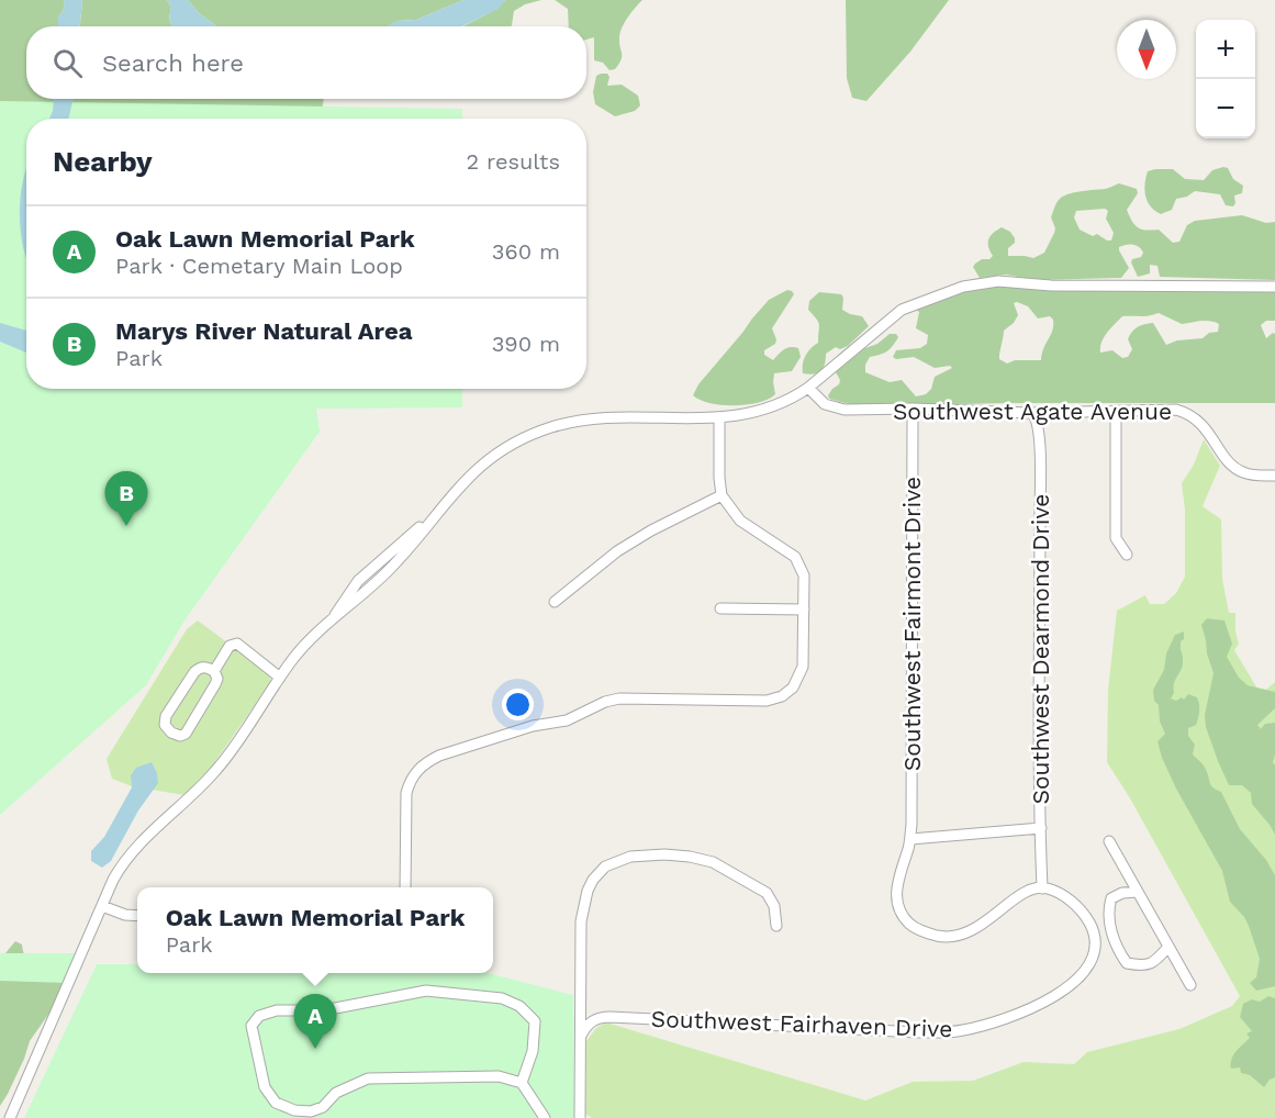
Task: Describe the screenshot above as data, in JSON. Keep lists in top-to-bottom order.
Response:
{
  "streets": {
    "street": [
      "Southwest Agate Avenue",
      "Southwest Fairmont Drive",
      "Southwest Dearmond Drive",
      "Southwest Fairhaven Drive"
    ]
  },
  "crossings": [
    ["Southwest Agate Avenue", "Southwest Fairmont Drive"],
    ["Southwest Agate Avenue", "Southwest Dearmond Drive"]
  ],
  "north": "bottom",
  "page": {
    "map_buttons": ["+", "−"],
    "search": "Search here",
    "heading": ["Nearby", "2 results"],
    "list": [
      {
        "mark": "A",
        "name": "Oak Lawn Memorial Park",
        "note": "Park · Cemetary Main Loop",
        "value": "360 m"
      },
      {
        "mark": "B",
        "name": "Marys River Natural Area",
        "note": "Park",
        "value": "390 m"
      }
    ],
    "pins": ["B", "A"],
    "popup": ["Oak Lawn Memorial Park", "Park"]
  }
}
